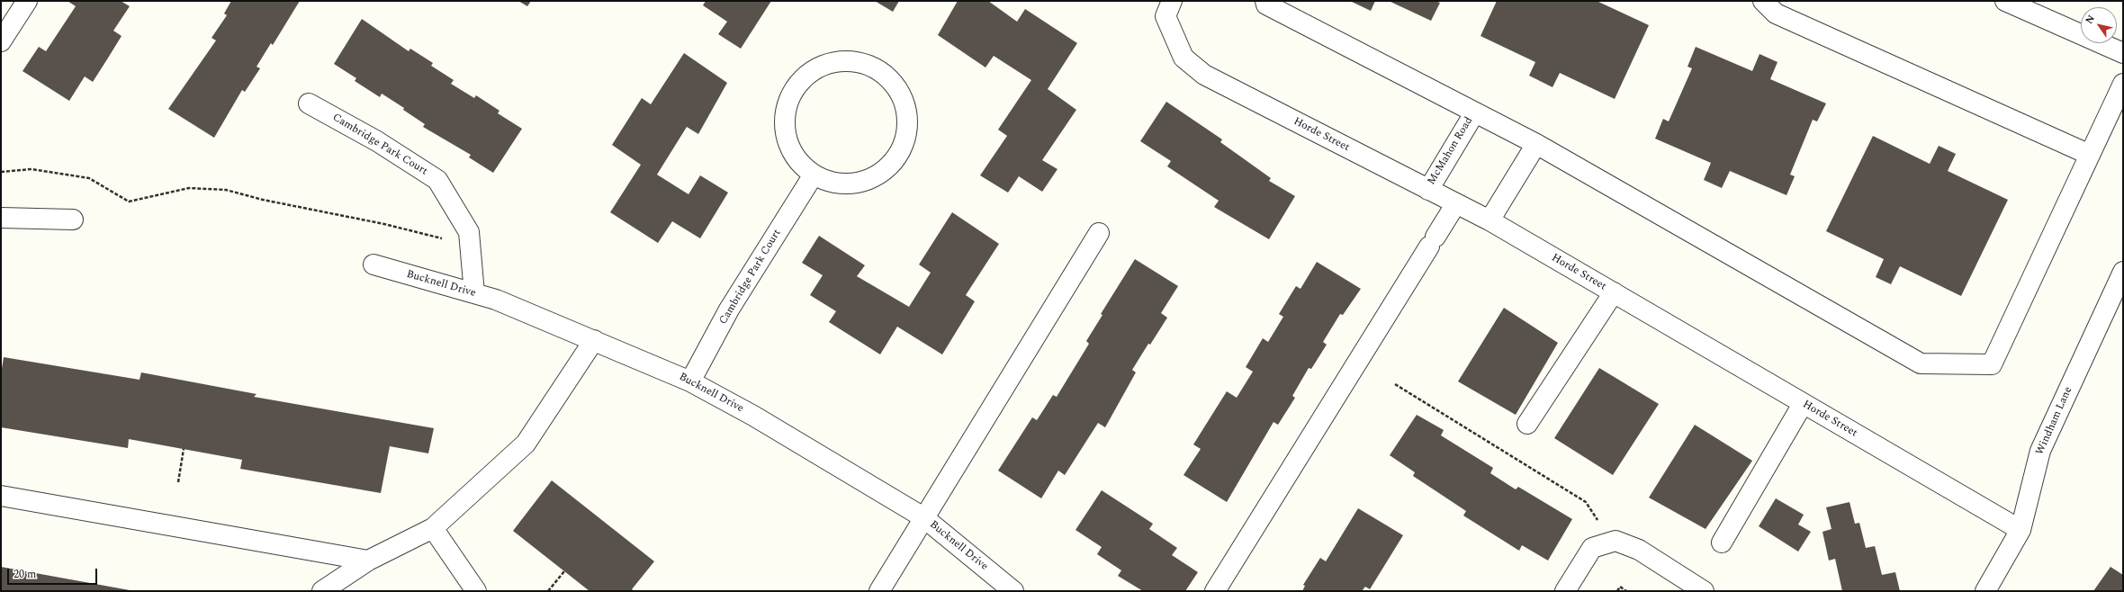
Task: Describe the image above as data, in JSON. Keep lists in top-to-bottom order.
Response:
{
  "streets": {
    "street": [
      "Horde Street",
      "Cambridge Park Court",
      "McMahon Road",
      "Bucknell Drive",
      "Windham Lane"
    ]
  },
  "crossings": [
    ["Horde Street", "McMahon Road"],
    ["Horde Street", "Windham Lane"],
    ["Cambridge Park Court", "Bucknell Drive"]
  ],
  "scale_bar": "20 m",
  "north": "top left"
}
